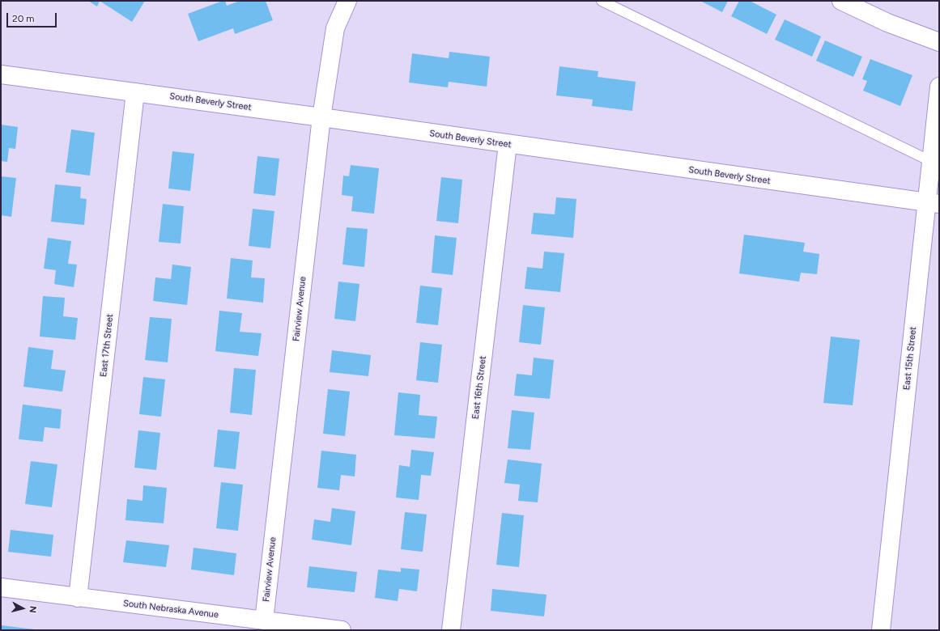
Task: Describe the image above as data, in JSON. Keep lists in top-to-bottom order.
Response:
{
  "streets": {
    "street": [
      "South Beverly Street",
      "Fairview Avenue",
      "East 17th Street",
      "East 15th Street",
      "East 16th Street",
      "South Nebraska Avenue"
    ]
  },
  "crossings": [
    ["South Beverly Street", "Fairview Avenue"],
    ["South Beverly Street", "East 17th Street"],
    ["South Beverly Street", "East 15th Street"],
    ["South Beverly Street", "East 16th Street"],
    ["Fairview Avenue", "South Nebraska Avenue"],
    ["East 17th Street", "South Nebraska Avenue"]
  ],
  "scale_bar": "20 m",
  "north": "right"
}
